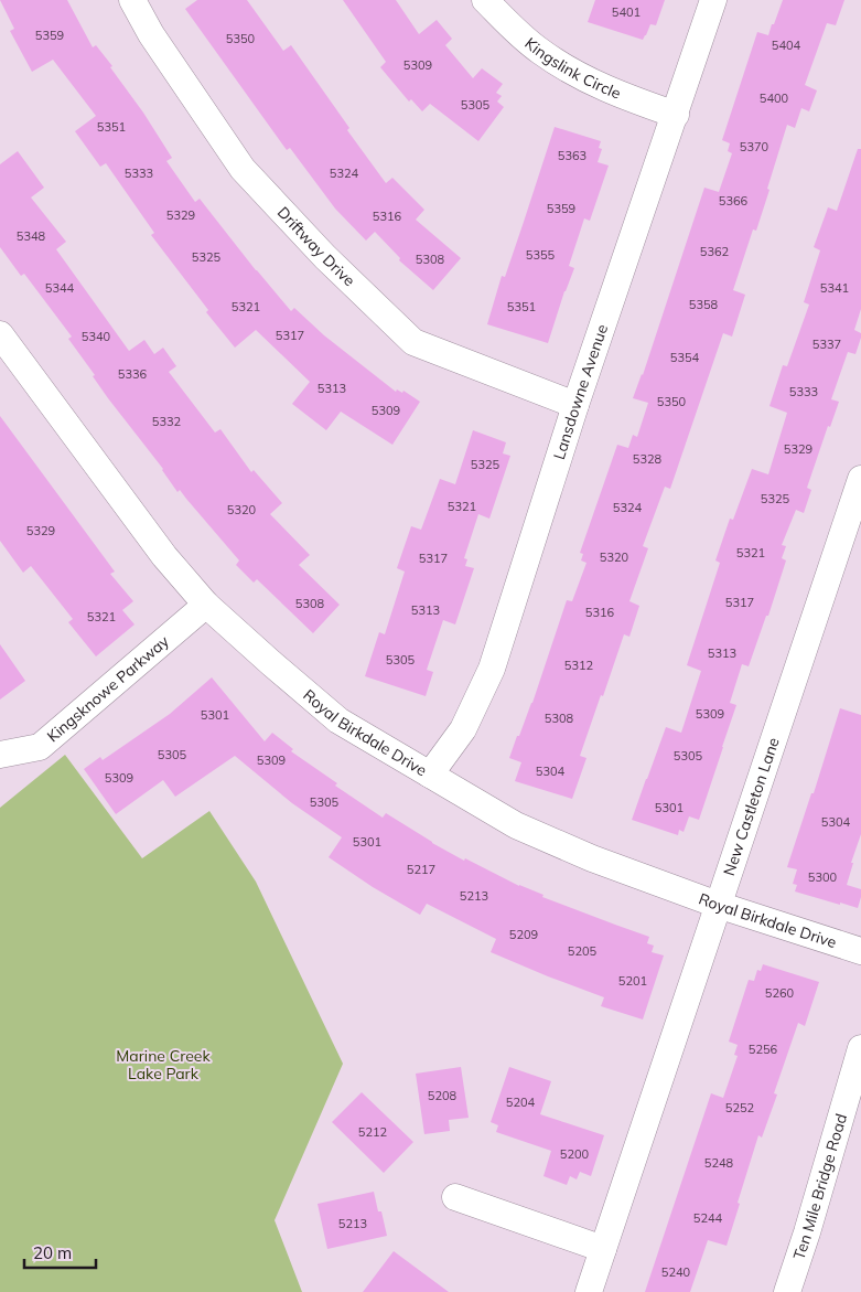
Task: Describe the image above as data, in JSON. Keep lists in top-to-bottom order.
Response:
{
  "streets": {
    "street": [
      "Kingslink Circle",
      "Driftway Drive",
      "Lansdowne Avenue",
      "Kingsknowe Parkway",
      "Royal Birkdale Drive",
      "New Castleton Lane",
      "Ten Mile Bridge Road"
    ]
  },
  "crossings": [
    ["Kingslink Circle", "Lansdowne Avenue"],
    ["Driftway Drive", "Lansdowne Avenue"],
    ["Lansdowne Avenue", "Royal Birkdale Drive"],
    ["Kingsknowe Parkway", "Royal Birkdale Drive"],
    ["Royal Birkdale Drive", "New Castleton Lane"]
  ],
  "parks": ["Marine Creek Lake Park"],
  "house_numbers": [
    "5401",
    "5359",
    "5350",
    "5404",
    "5309",
    "5400",
    "5305",
    "5351",
    "5370",
    "5363",
    "5333",
    "5324",
    "5366",
    "5359",
    "5329",
    "5316",
    "5348",
    "5362",
    "5355",
    "5325",
    "5308",
    "5344",
    "5341",
    "5358",
    "5321",
    "5351",
    "5317",
    "5340",
    "5337",
    "5354",
    "5336",
    "5313",
    "5333",
    "5350",
    "5309",
    "5332",
    "5329",
    "5328",
    "5325",
    "5325",
    "5321",
    "5324",
    "5320",
    "5329",
    "5321",
    "5320",
    "5317",
    "5317",
    "5308",
    "5313",
    "5316",
    "5321",
    "5313",
    "5305",
    "5312",
    "5309",
    "5301",
    "5308",
    "5305",
    "5305",
    "5309",
    "5304",
    "5309",
    "5305",
    "5301",
    "5304",
    "5301",
    "5217",
    "5300",
    "5213",
    "5209",
    "5205",
    "5201",
    "5260",
    "5256",
    "5208",
    "5204",
    "5252",
    "5212",
    "5200",
    "5248",
    "5244",
    "5213",
    "5240"
  ],
  "scale_bar": "20 m"
}
